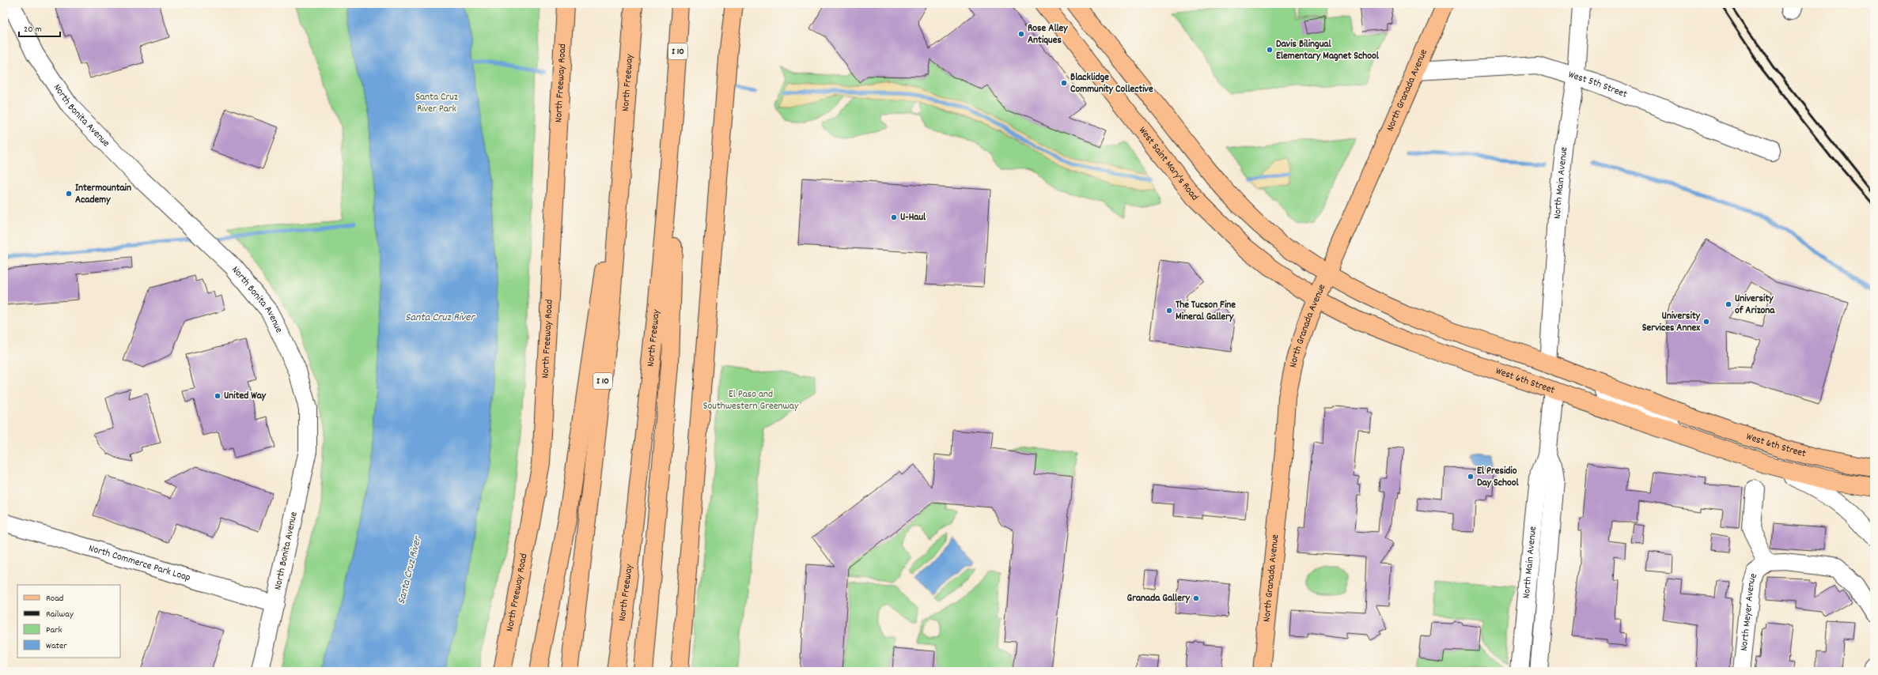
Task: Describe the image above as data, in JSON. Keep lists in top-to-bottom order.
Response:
{
  "streets": {
    "main road": [
      "I 10",
      "North Freeway",
      "North Freeway Road",
      "North Granada Avenue",
      "West Saint Mary's Road",
      "West 6th Street"
    ],
    "street": [
      "West 5th Street",
      "North Bonita Avenue",
      "North Main Avenue",
      "North Commerce Park Loop",
      "North Meyer Avenue"
    ]
  },
  "crossings": [
    ["West 5th Street", "North Granada Avenue"],
    ["West 5th Street", "North Main Avenue"],
    ["North Granada Avenue", "West Saint Mary's Road"],
    ["North Granada Avenue", "West 6th Street"],
    ["North Bonita Avenue", "North Commerce Park Loop"],
    ["West Saint Mary's Road", "West 6th Street"],
    ["North Main Avenue", "West 6th Street"]
  ],
  "water": ["Santa Cruz River"],
  "parks": ["Santa Cruz River Park", "El Paso and Southwestern Greenway"],
  "places": [
    "Rose Alley Antiques",
    "Davis Bilingual Elementary Magnet School",
    "Blacklidge Community Collective",
    "Intermountain Academy",
    "U-Haul",
    "University of Arizona",
    "The Tucson Fine Mineral Gallery",
    "University Services Annex",
    "United Way",
    "El Presidio Day School",
    "Granada Gallery"
  ],
  "legend": [
    "Road",
    "Railway",
    "Park",
    "Water"
  ],
  "scale_bar": "20 m"
}
